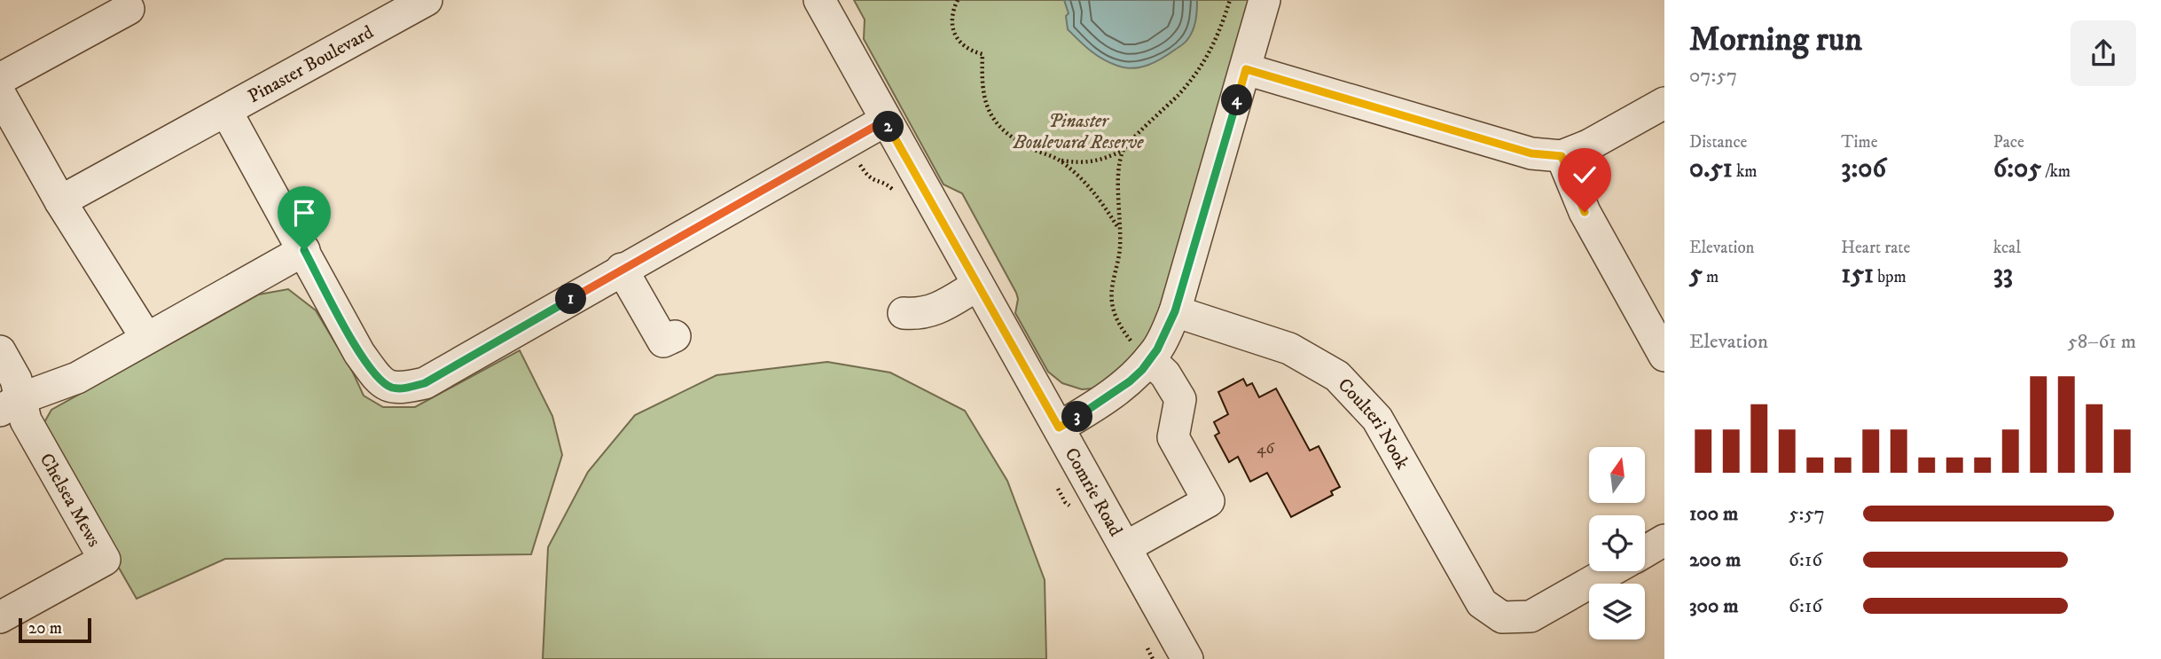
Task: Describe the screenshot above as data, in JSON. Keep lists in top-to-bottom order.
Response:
{
  "streets": {
    "street": [
      "Pinaster Boulevard",
      "Coulteri Nook",
      "Comrie Road",
      "Chelsea Mews"
    ]
  },
  "parks": ["Pinaster Boulevard Reserve"],
  "house_numbers": ["46"],
  "scale_bar": "20 m",
  "north": "top",
  "page": {
    "heading": ["Morning run", "07:57"],
    "pins": [
      "4",
      "2",
      "1",
      "3"
    ],
    "stats": [
      ["Distance", "0.51 km"],
      ["Time", "3:06"],
      ["Pace", "6:05 /km"],
      ["Elevation", "5 m"],
      ["Heart rate", "151 bpm"],
      ["kcal", "33"]
    ],
    "chart": ["Elevation", "58–61 m"],
    "list": [
      {
        "name": "100 m",
        "note": "5:57"
      },
      {
        "name": "200 m",
        "note": "6:16"
      },
      {
        "name": "300 m",
        "note": "6:16"
      }
    ],
    "scale": "20 m"
  }
}
